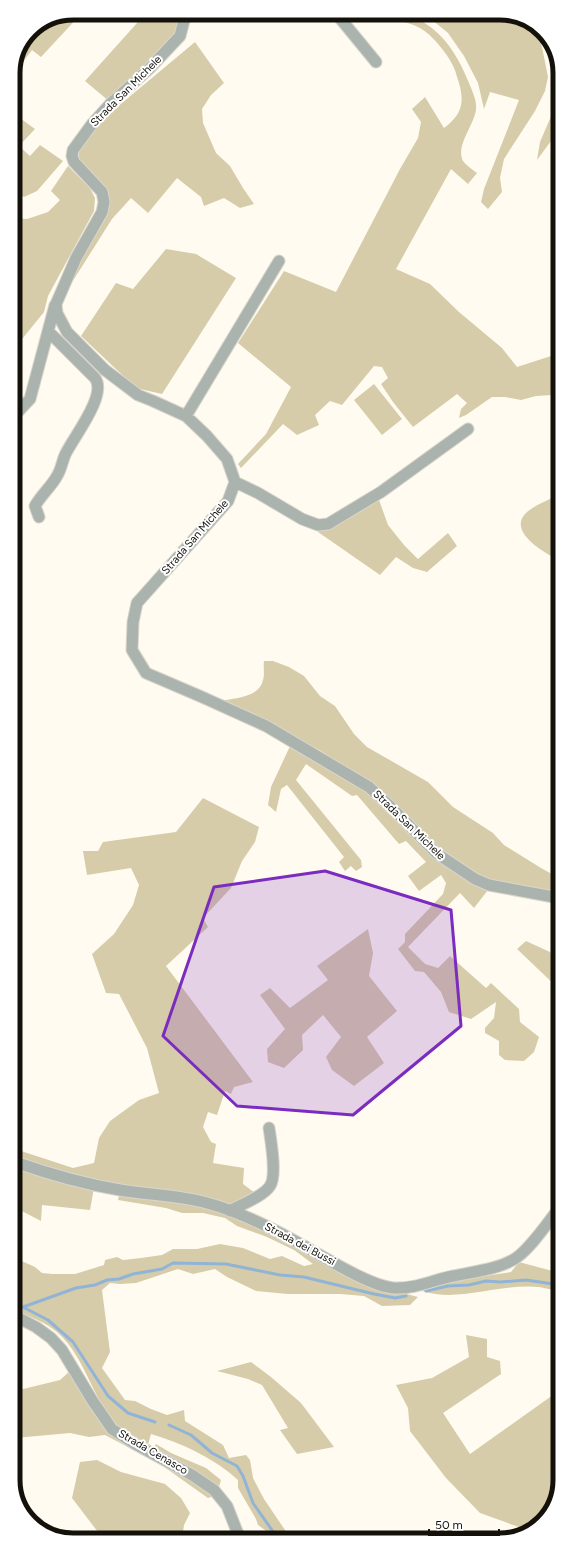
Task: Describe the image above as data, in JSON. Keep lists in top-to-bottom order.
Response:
{
  "streets": {
    "street": ["Strada San Michele", "Strada dei Bussi", "Strada Cenasco"]
  },
  "scale_bar": "50 m"
}
